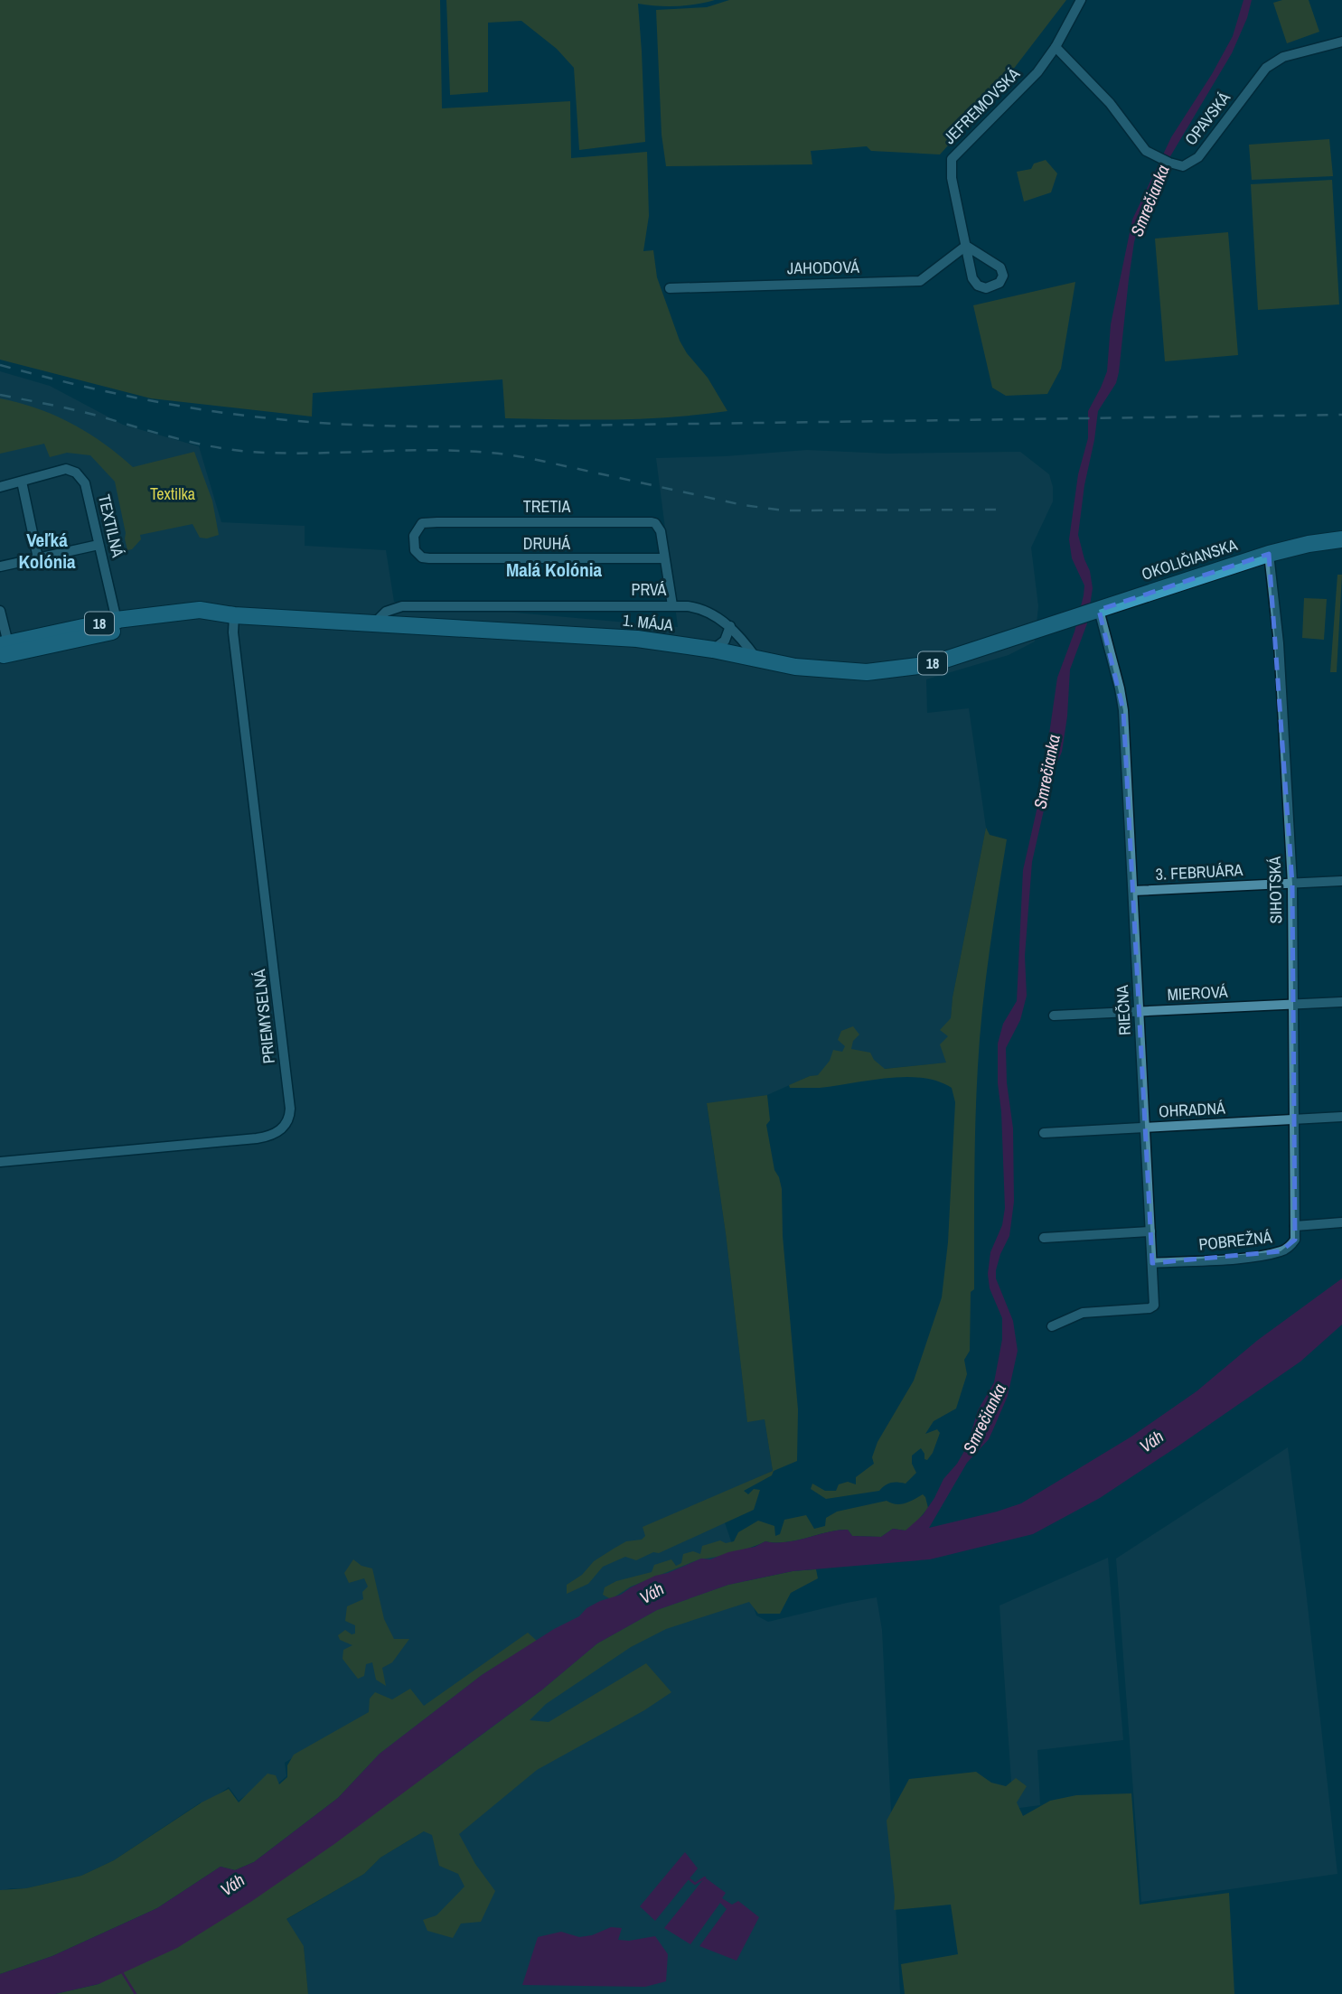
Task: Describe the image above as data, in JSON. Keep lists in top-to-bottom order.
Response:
{
  "streets": {
    "main road": ["OKOLIČIANSKA", "1. MÁJA", "18"],
    "street": [
      "JEFREMOVSKÁ",
      "OPAVSKÁ",
      "JAHODOVÁ",
      "TRETIA",
      "TEXTILNÁ",
      "DRUHÁ",
      "PRVÁ",
      "3. FEBRUÁRA",
      "SIHOTSKÁ",
      "MIEROVÁ",
      "RIEČNA",
      "PRIEMYSELNÁ",
      "OHRADNÁ",
      "POBREŽNÁ"
    ]
  },
  "crossings": [
    ["JEFREMOVSKÁ", "OPAVSKÁ"],
    ["JEFREMOVSKÁ", "JAHODOVÁ"],
    ["TRETIA", "DRUHÁ"],
    ["TEXTILNÁ", "1. MÁJA"],
    ["OKOLIČIANSKA", "1. MÁJA"],
    ["OKOLIČIANSKA", "SIHOTSKÁ"],
    ["OKOLIČIANSKA", "RIEČNA"],
    ["PRVÁ", "1. MÁJA"],
    ["1. MÁJA", "PRIEMYSELNÁ"],
    ["3. FEBRUÁRA", "SIHOTSKÁ"],
    ["3. FEBRUÁRA", "RIEČNA"],
    ["SIHOTSKÁ", "MIEROVÁ"],
    ["SIHOTSKÁ", "OHRADNÁ"],
    ["SIHOTSKÁ", "POBREŽNÁ"],
    ["MIEROVÁ", "RIEČNA"],
    ["RIEČNA", "OHRADNÁ"],
    ["RIEČNA", "POBREŽNÁ"]
  ],
  "districts": ["Veľká Kolónia", "Malá Kolónia"],
  "water": ["Smrečianka", "Váh"],
  "parks": ["Textilka"]
}
